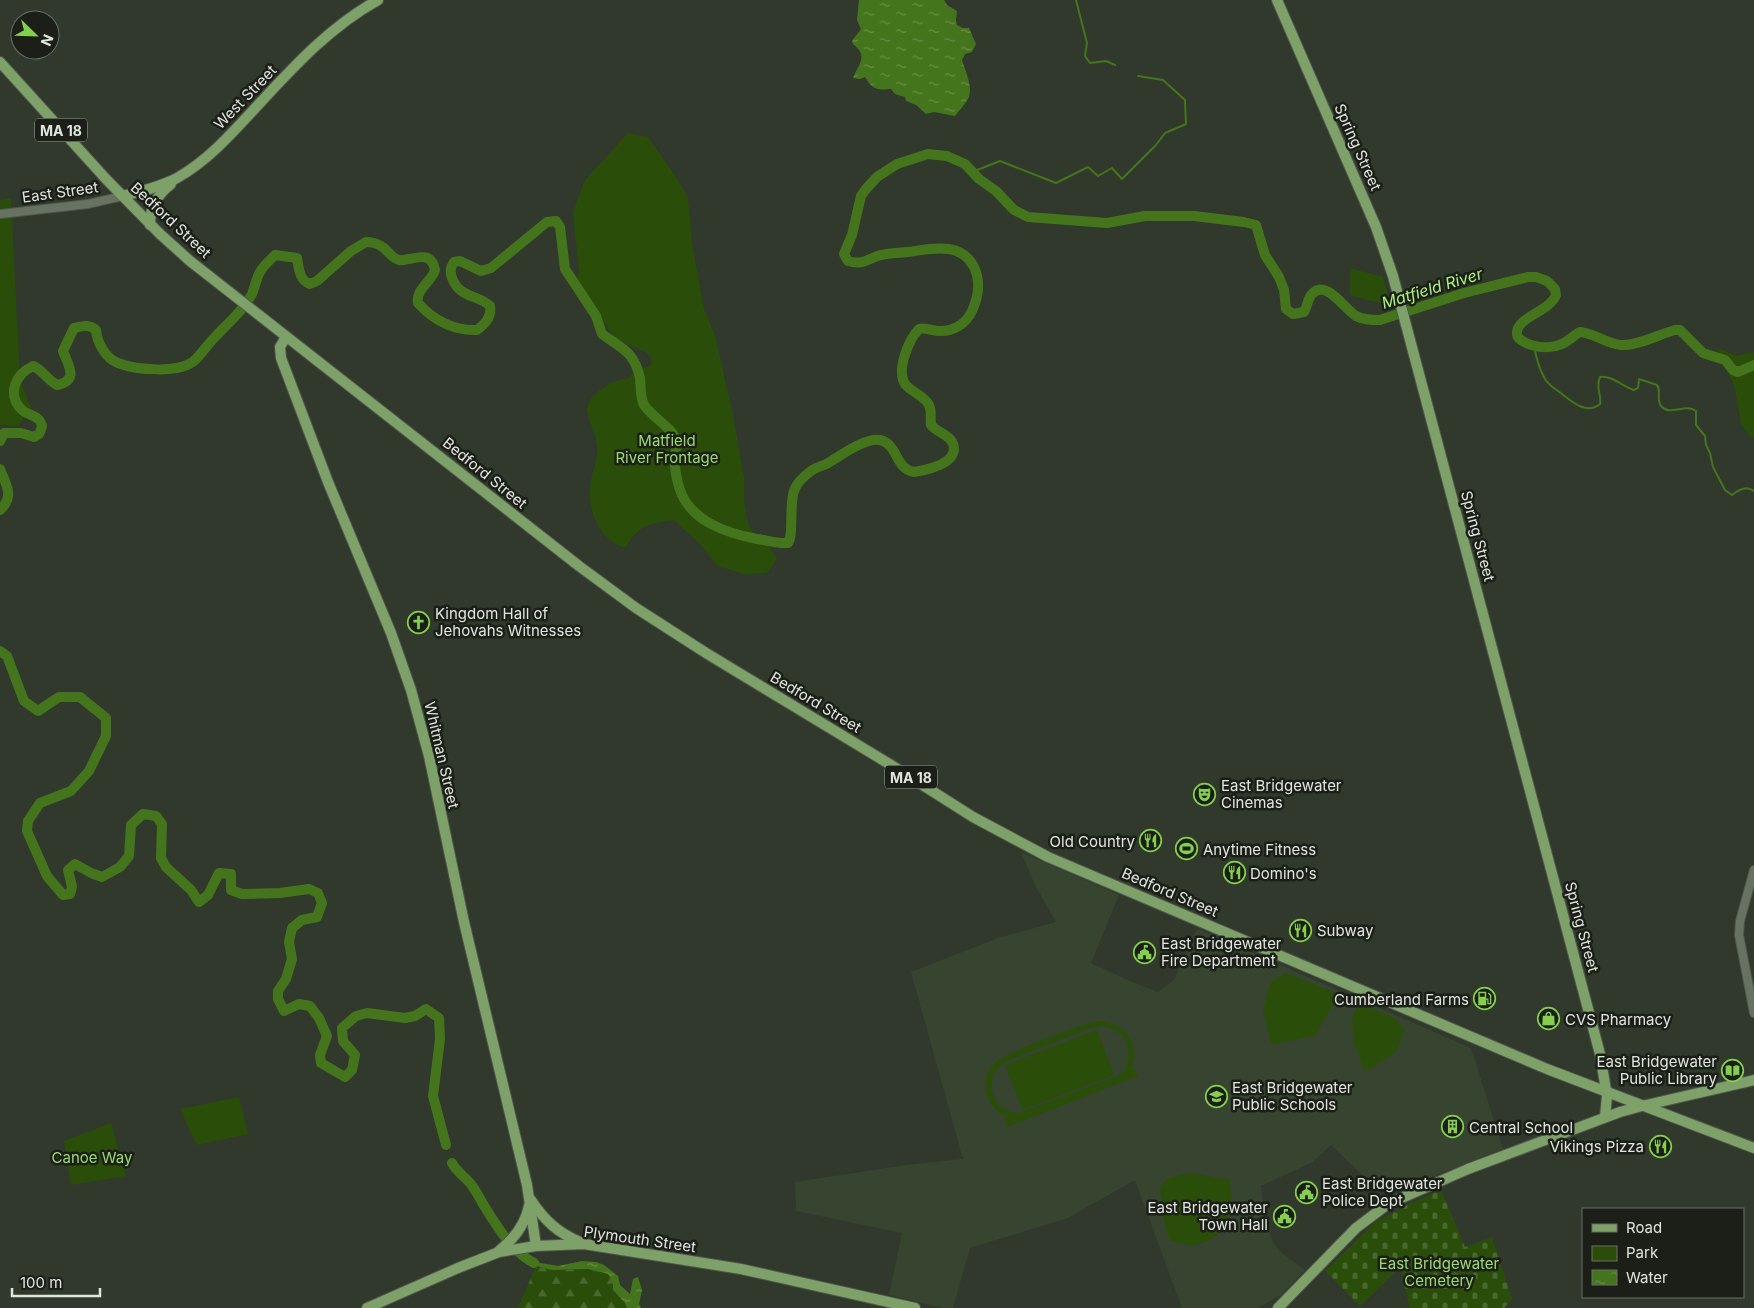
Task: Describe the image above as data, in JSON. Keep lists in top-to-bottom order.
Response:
{
  "streets": {
    "main road": [
      "West Street",
      "MA 18",
      "Spring Street",
      "Bedford Street",
      "Whitman Street",
      "Plymouth Street"
    ],
    "street": ["East Street"]
  },
  "crossings": [
    ["West Street", "East Street"],
    ["West Street", "Bedford Street"],
    ["Spring Street", "Bedford Street"],
    ["East Street", "Bedford Street"],
    ["Bedford Street", "Whitman Street"],
    ["Whitman Street", "Plymouth Street"]
  ],
  "water": ["Matfield River"],
  "parks": ["Matfield River Frontage", "Canoe Way", "East Bridgewater Cemetery"],
  "places": {
    "church": ["Kingdom Hall of Jehovahs Witnesses"],
    "theatre": ["East Bridgewater Cinemas"],
    "restaurant": [
      "Old Country",
      "Domino's",
      "Subway",
      "Vikings Pizza"
    ],
    "sports": ["Anytime Fitness"],
    "public building": ["East Bridgewater Fire Department", "East Bridgewater Police Dept", "East Bridgewater Town Hall"],
    "fuel station": ["Cumberland Farms"],
    "shop": ["CVS Pharmacy"],
    "library": ["East Bridgewater Public Library"],
    "school or university": ["East Bridgewater Public Schools"],
    "building": ["Central School"]
  },
  "legend": ["Road", "Park", "Water"],
  "scale_bar": "100 m",
  "north": "bottom right"
}
